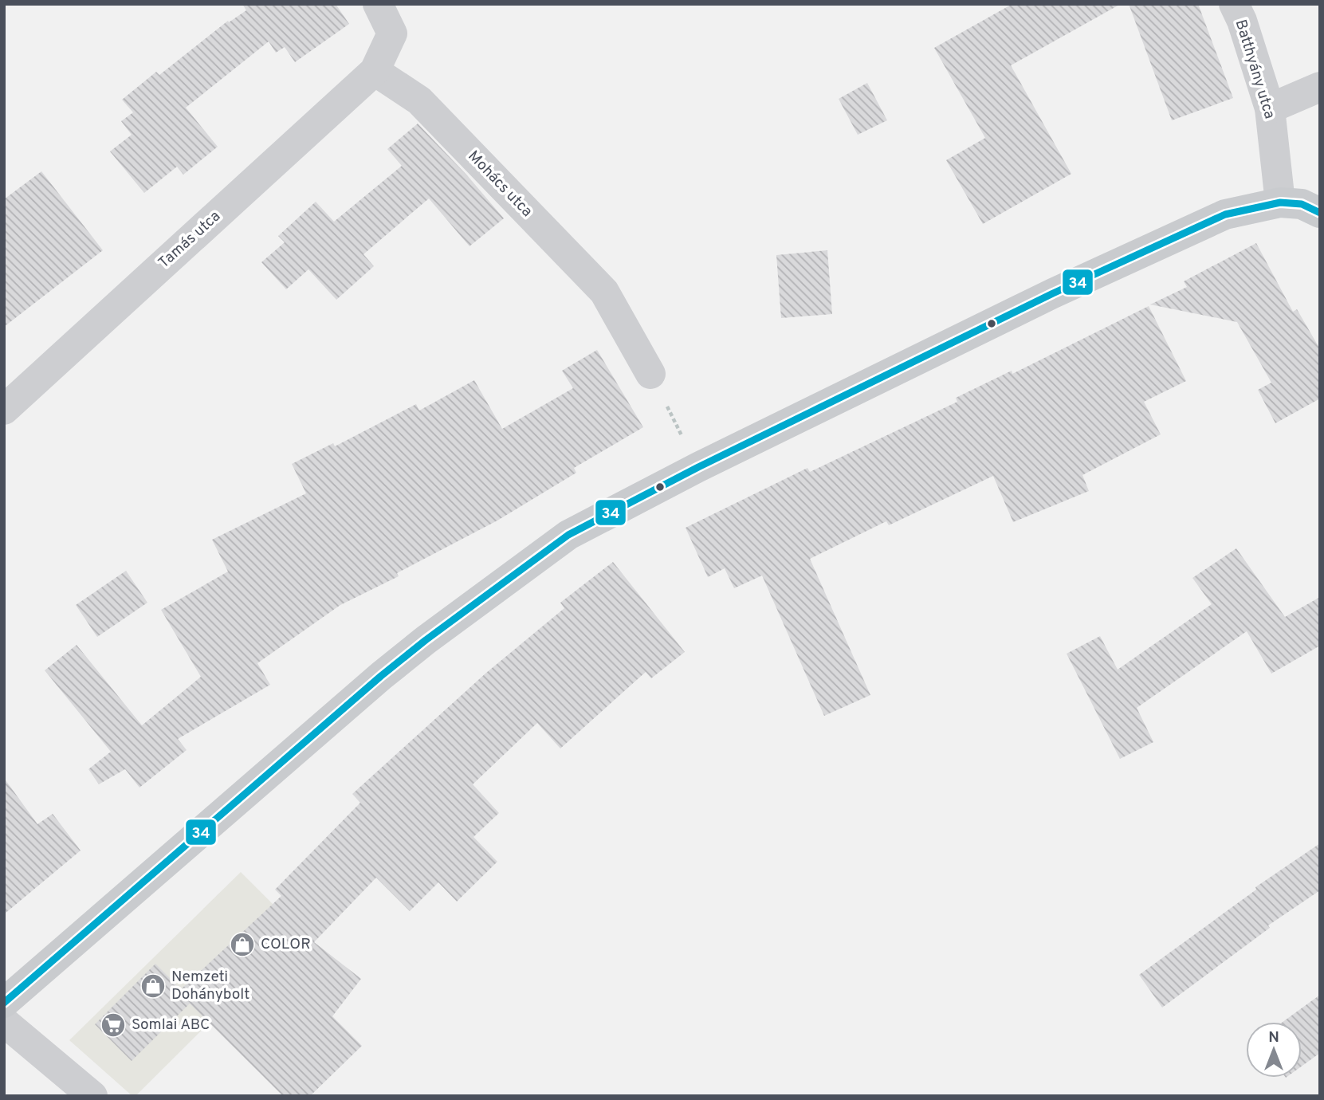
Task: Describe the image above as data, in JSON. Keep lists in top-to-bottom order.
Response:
{
  "streets": {
    "street": ["Batthyány utca", "Mohács utca", "Tamás utca"]
  },
  "crossings": [
    ["Mohács utca", "Tamás utca"]
  ],
  "places": {
    "shop": ["COLOR", "Nemzeti Dohánybolt"],
    "supermarket": ["Somlai ABC"]
  },
  "lines": ["transit line 34"],
  "north": "top"
}
